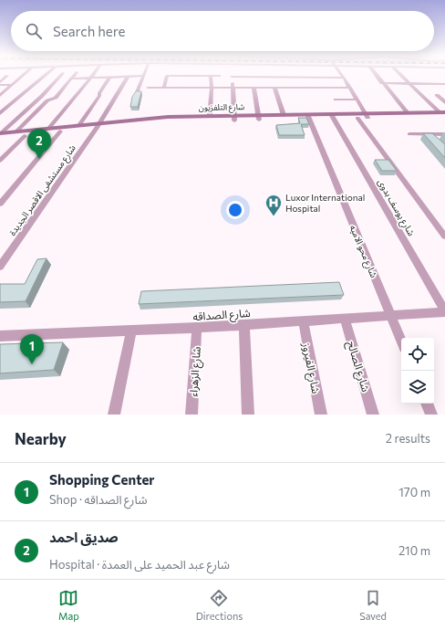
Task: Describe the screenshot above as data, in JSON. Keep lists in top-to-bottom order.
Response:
{
  "streets": {
    "main road": ["شارع التلفزيون"],
    "street": [
      "شارع مستشفى الاقصر الجديدة",
      "شارع يوسف بدوى",
      "شارع محو الاميه",
      "شارع الصداقه",
      "شارع الصالح",
      "شارع الفيروز",
      "شارع الزهراء"
    ]
  },
  "crossings": [
    ["شارع التلفزيون", "شارع مستشفى الاقصر الجديدة"],
    ["شارع التلفزيون", "شارع يوسف بدوى"],
    ["شارع التلفزيون", "شارع محو الاميه"],
    ["شارع يوسف بدوى", "شارع الصداقه"],
    ["شارع محو الاميه", "شارع الصداقه"],
    ["شارع الصداقه", "شارع الصالح"],
    ["شارع الصداقه", "شارع الفيروز"],
    ["شارع الصداقه", "شارع الزهراء"]
  ],
  "places": {
    "hospital": ["Luxor International Hospital"]
  },
  "page": {
    "search": "Search here",
    "pins": ["2", "1"],
    "heading": ["Nearby", "2 results"],
    "list": [
      {
        "mark": "1",
        "name": "Shopping Center",
        "note": "Shop · شارع الصداقه",
        "value": "170 m"
      },
      {
        "mark": "2",
        "name": "صديق احمد",
        "note": "Hospital · شارع عبد الحميد على العمدة",
        "value": "210 m"
      }
    ],
    "nav": ["Map", "Directions", "Saved"]
  }
}
